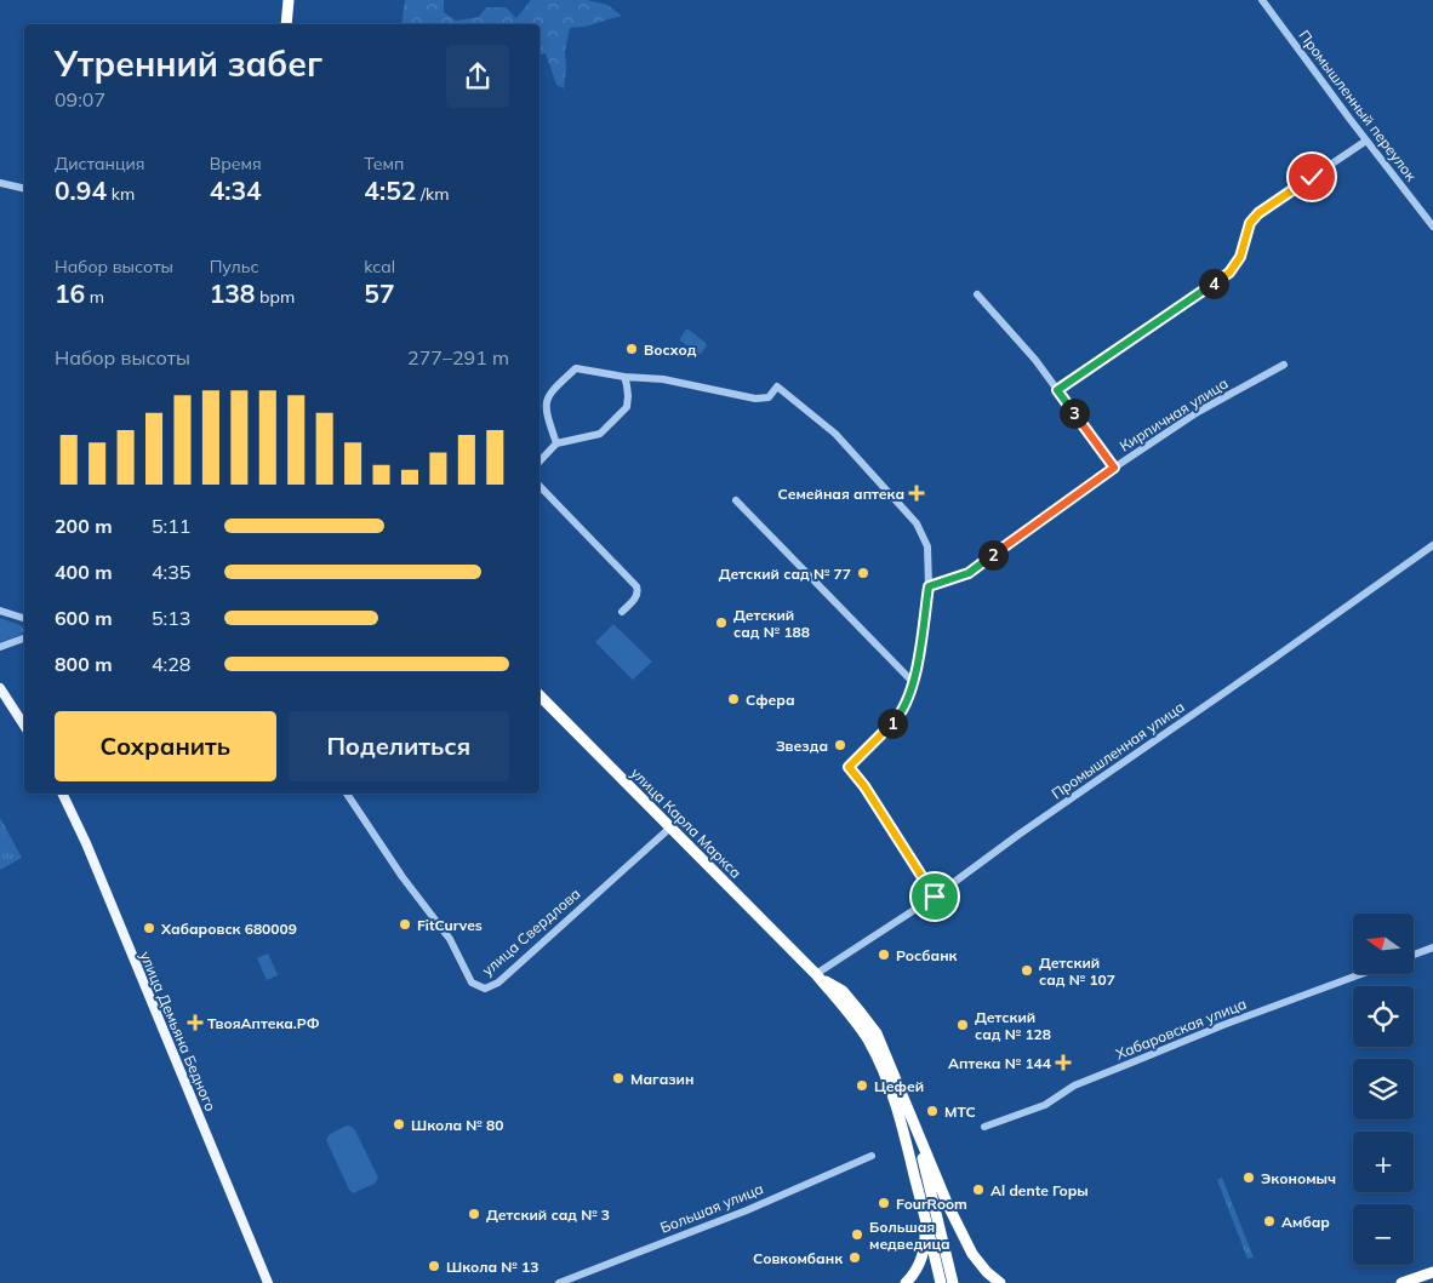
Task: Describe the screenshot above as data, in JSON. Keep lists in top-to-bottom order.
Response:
{
  "streets": {
    "highway": ["улица Карла Маркса"],
    "main road": ["улица Демьяна Бедного"],
    "street": [
      "Промышленный переулок",
      "Кирпичная улица",
      "Промышленная улица",
      "улица Свердлова",
      "Хабаровская улица",
      "Большая улица"
    ]
  },
  "crossings": [
    ["Промышленная улица", "улица Карла Маркса"],
    ["улица Карла Маркса", "улица Свердлова"]
  ],
  "places": {
    "other": [
      "Восход",
      "Детский сад № 77",
      "Детский сад № 188",
      "Сфера",
      "Звезда",
      "FitCurves",
      "Хабаровск 680009",
      "Росбанк",
      "Детский сад № 107",
      "Детский сад № 128",
      "Магазин",
      "Цефей",
      "МТС",
      "Школа № 80",
      "Экономыч",
      "Al dente Горы",
      "FourRoom",
      "Детский сад № 3",
      "Амбар",
      "Большая медведица",
      "Совкомбанк",
      "Школа № 13"
    ],
    "health": ["Семейная аптека", "ТвояАптека.РФ", "Аптека № 144"]
  },
  "north": "left",
  "page": {
    "heading": ["Утренний забег", "09:07"],
    "stats": [
      ["Дистанция", "0.94 km"],
      ["Время", "4:34"],
      ["Темп", "4:52 /km"],
      ["Набор высоты", "16 m"],
      ["Пульс", "138 bpm"],
      ["kcal", "57"]
    ],
    "pins": [
      "4",
      "3",
      "2",
      "1"
    ],
    "chart": ["Набор высоты", "277–291 m"],
    "list": [
      {
        "name": "200 m",
        "note": "5:11"
      },
      {
        "name": "400 m",
        "note": "4:35"
      },
      {
        "name": "600 m",
        "note": "5:13"
      },
      {
        "name": "800 m",
        "note": "4:28"
      }
    ],
    "buttons": ["Сохранить", "Поделиться"],
    "map_buttons": ["+", "−"]
  }
}
